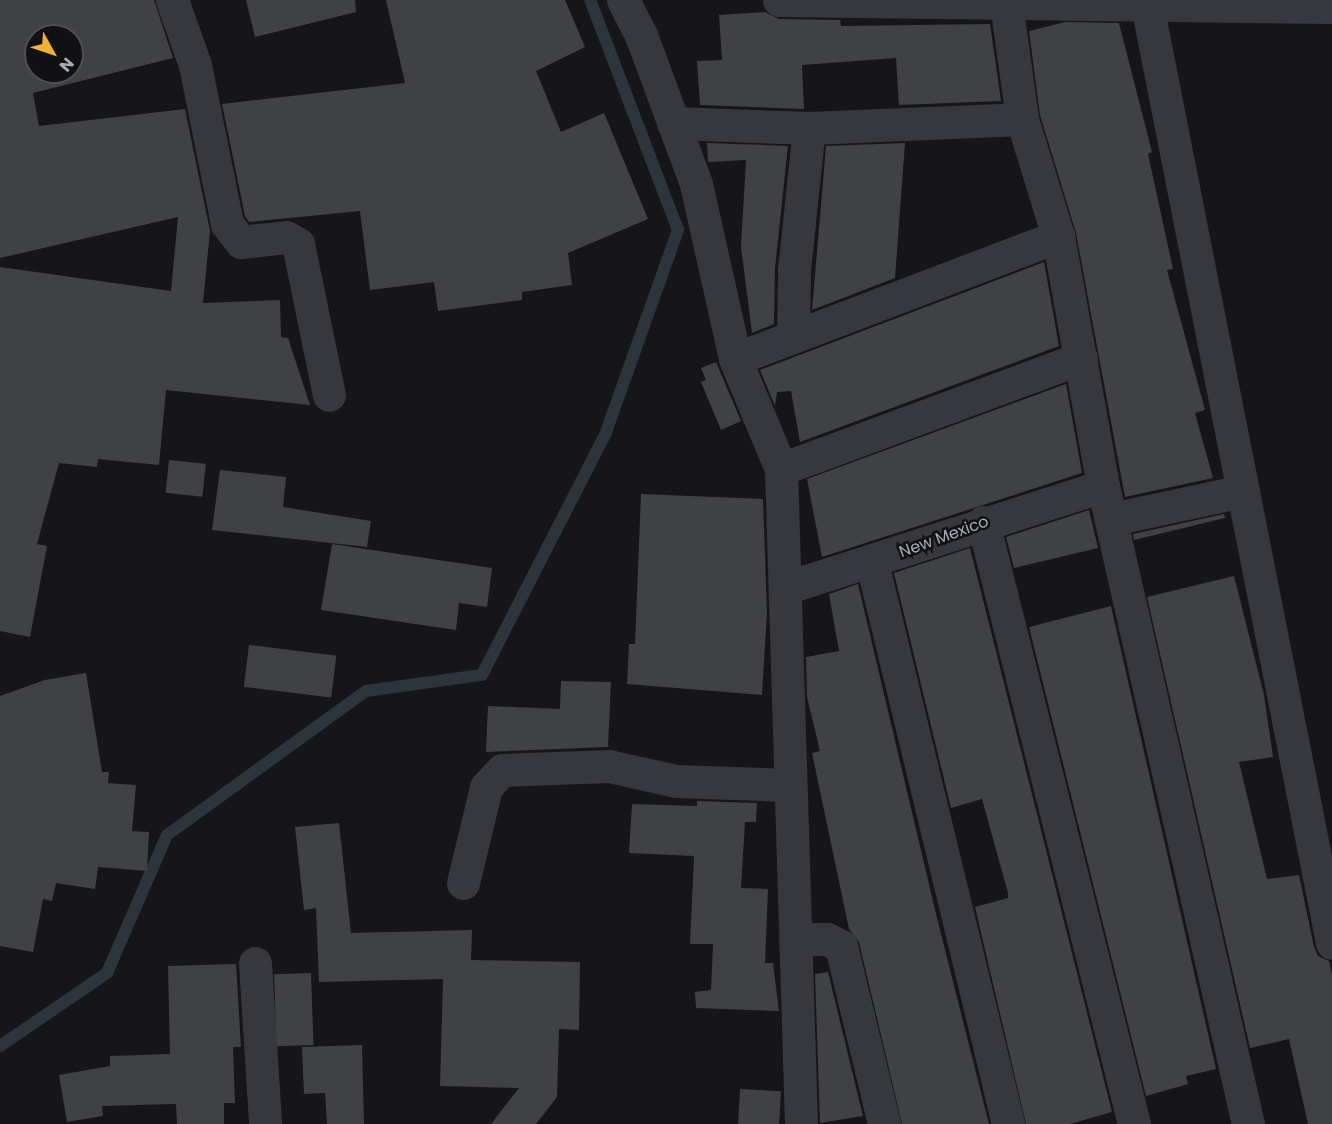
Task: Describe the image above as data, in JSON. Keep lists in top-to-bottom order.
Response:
{
  "streets": {
    "street": ["New Mexico"]
  },
  "north": "bottom right"
}
